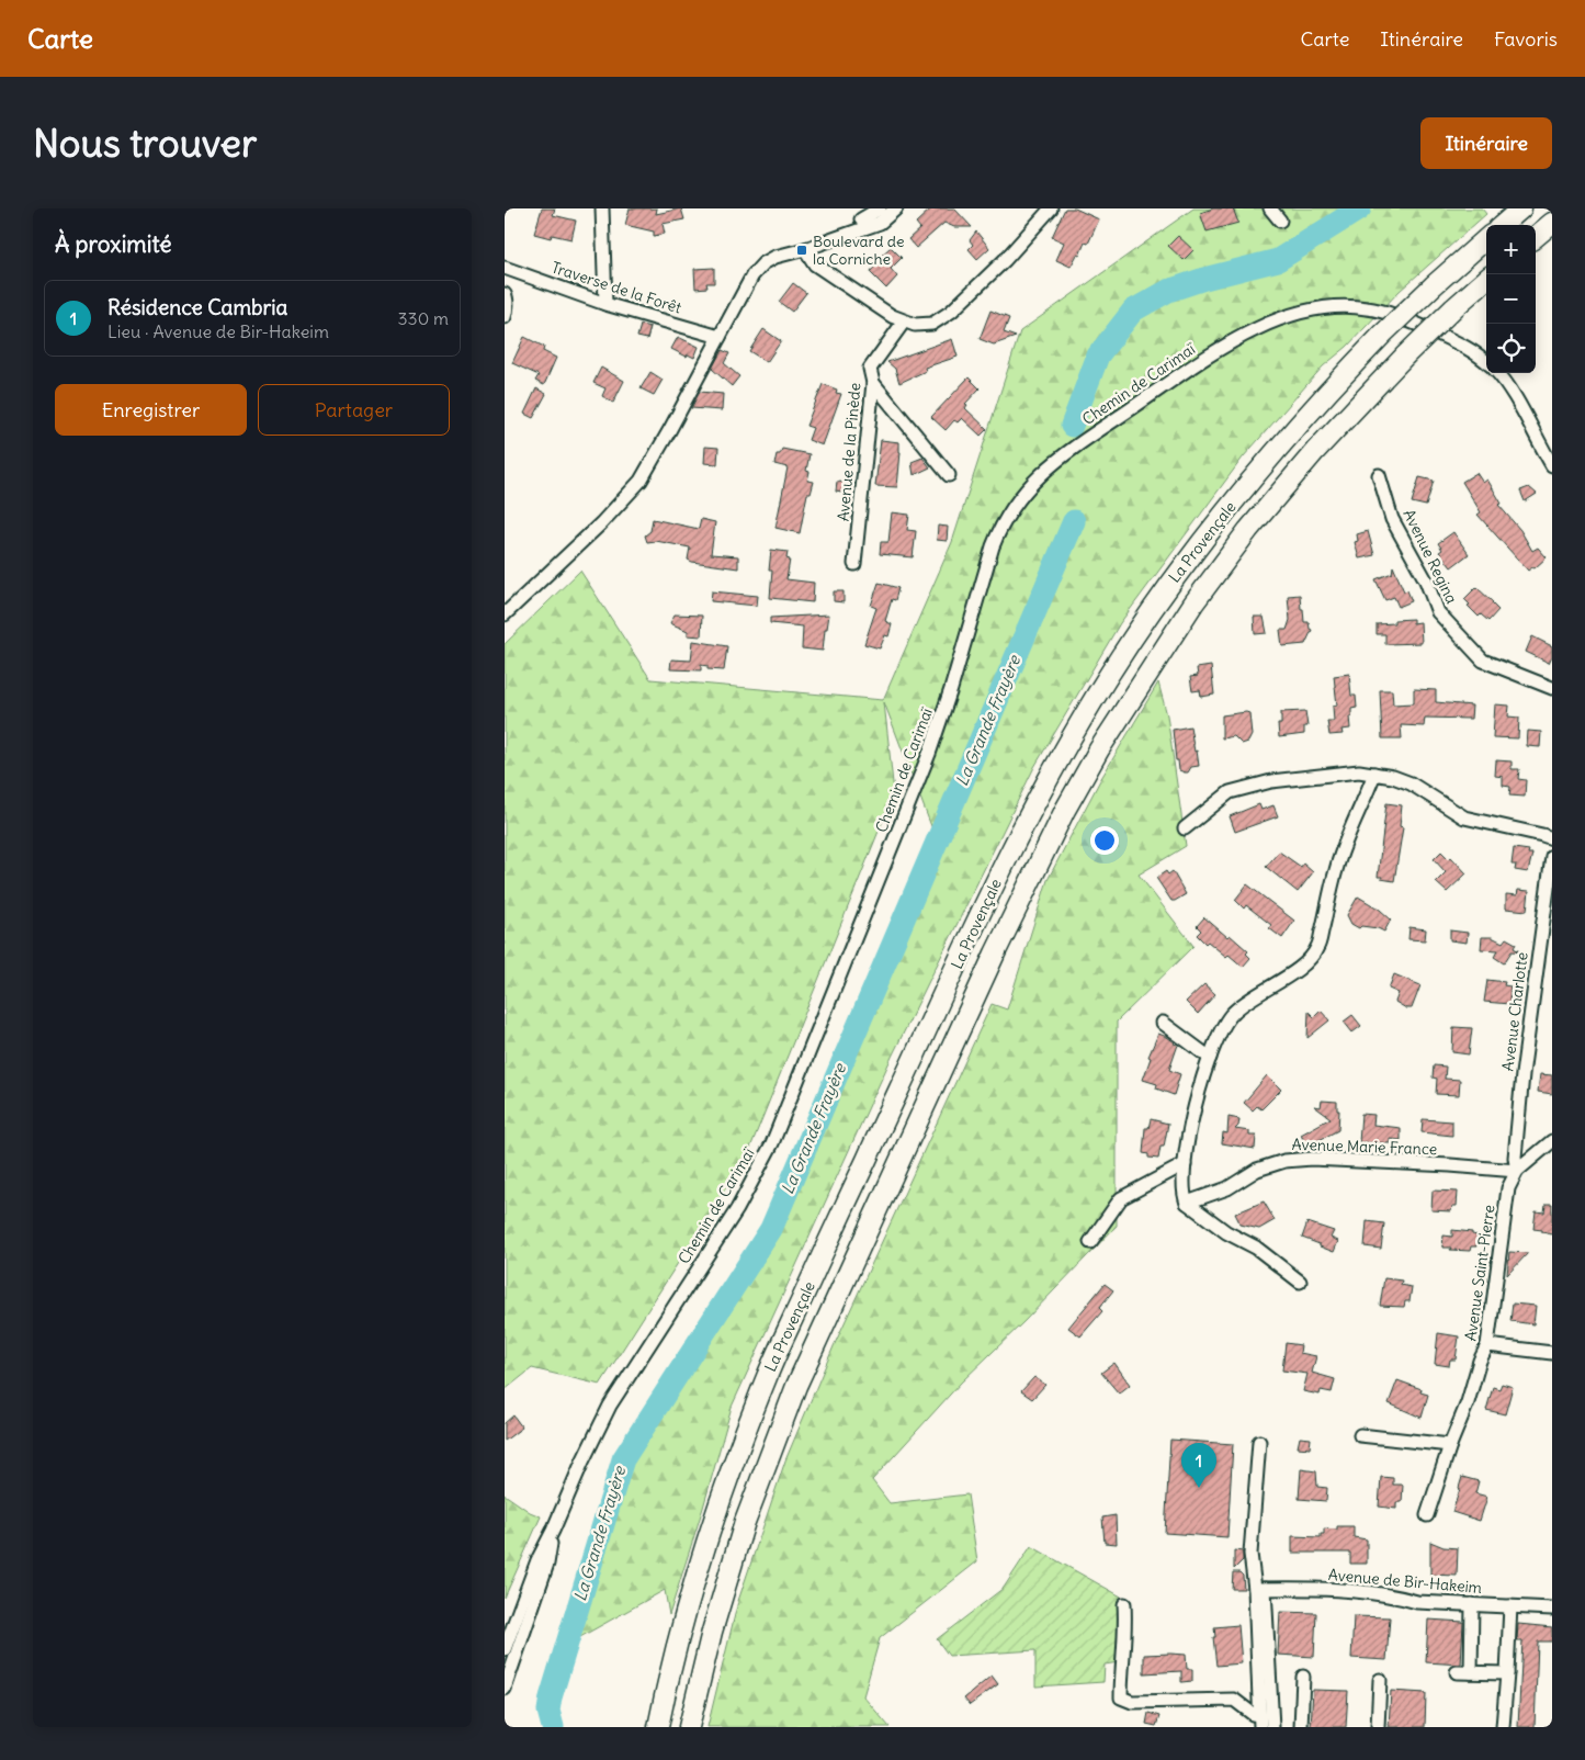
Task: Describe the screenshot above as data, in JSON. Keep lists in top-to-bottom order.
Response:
{
  "streets": {
    "highway": ["La Provençale"],
    "street": [
      "Traverse de la Forêt",
      "Chemin de Carimaï",
      "Avenue de la Pinède",
      "Avenue Regina",
      "Avenue Charlotte",
      "Avenue Marie France",
      "Avenue Saint-Pierre",
      "Avenue de Bir-Hakeim"
    ]
  },
  "crossings": [
    ["Avenue Charlotte", "Avenue Marie France"],
    ["Avenue Charlotte", "Avenue Saint-Pierre"],
    ["Avenue Marie France", "Avenue Saint-Pierre"]
  ],
  "water": ["La Grande Frayère"],
  "places": {
    "transit": ["Boulevard de la Corniche"]
  },
  "page": {
    "header": "Carte",
    "nav": ["Carte", "Itinéraire", "Favoris"],
    "buttons": [
      "Itinéraire",
      ["Enregistrer", "Partager"]
    ],
    "title": "Nous trouver",
    "heading": "À proximité",
    "map_buttons": ["+", "−"],
    "list": [
      {
        "mark": "1",
        "name": "Résidence Cambria",
        "note": "Lieu · Avenue de Bir-Hakeim",
        "value": "330 m"
      }
    ],
    "pins": "1"
  }
}
